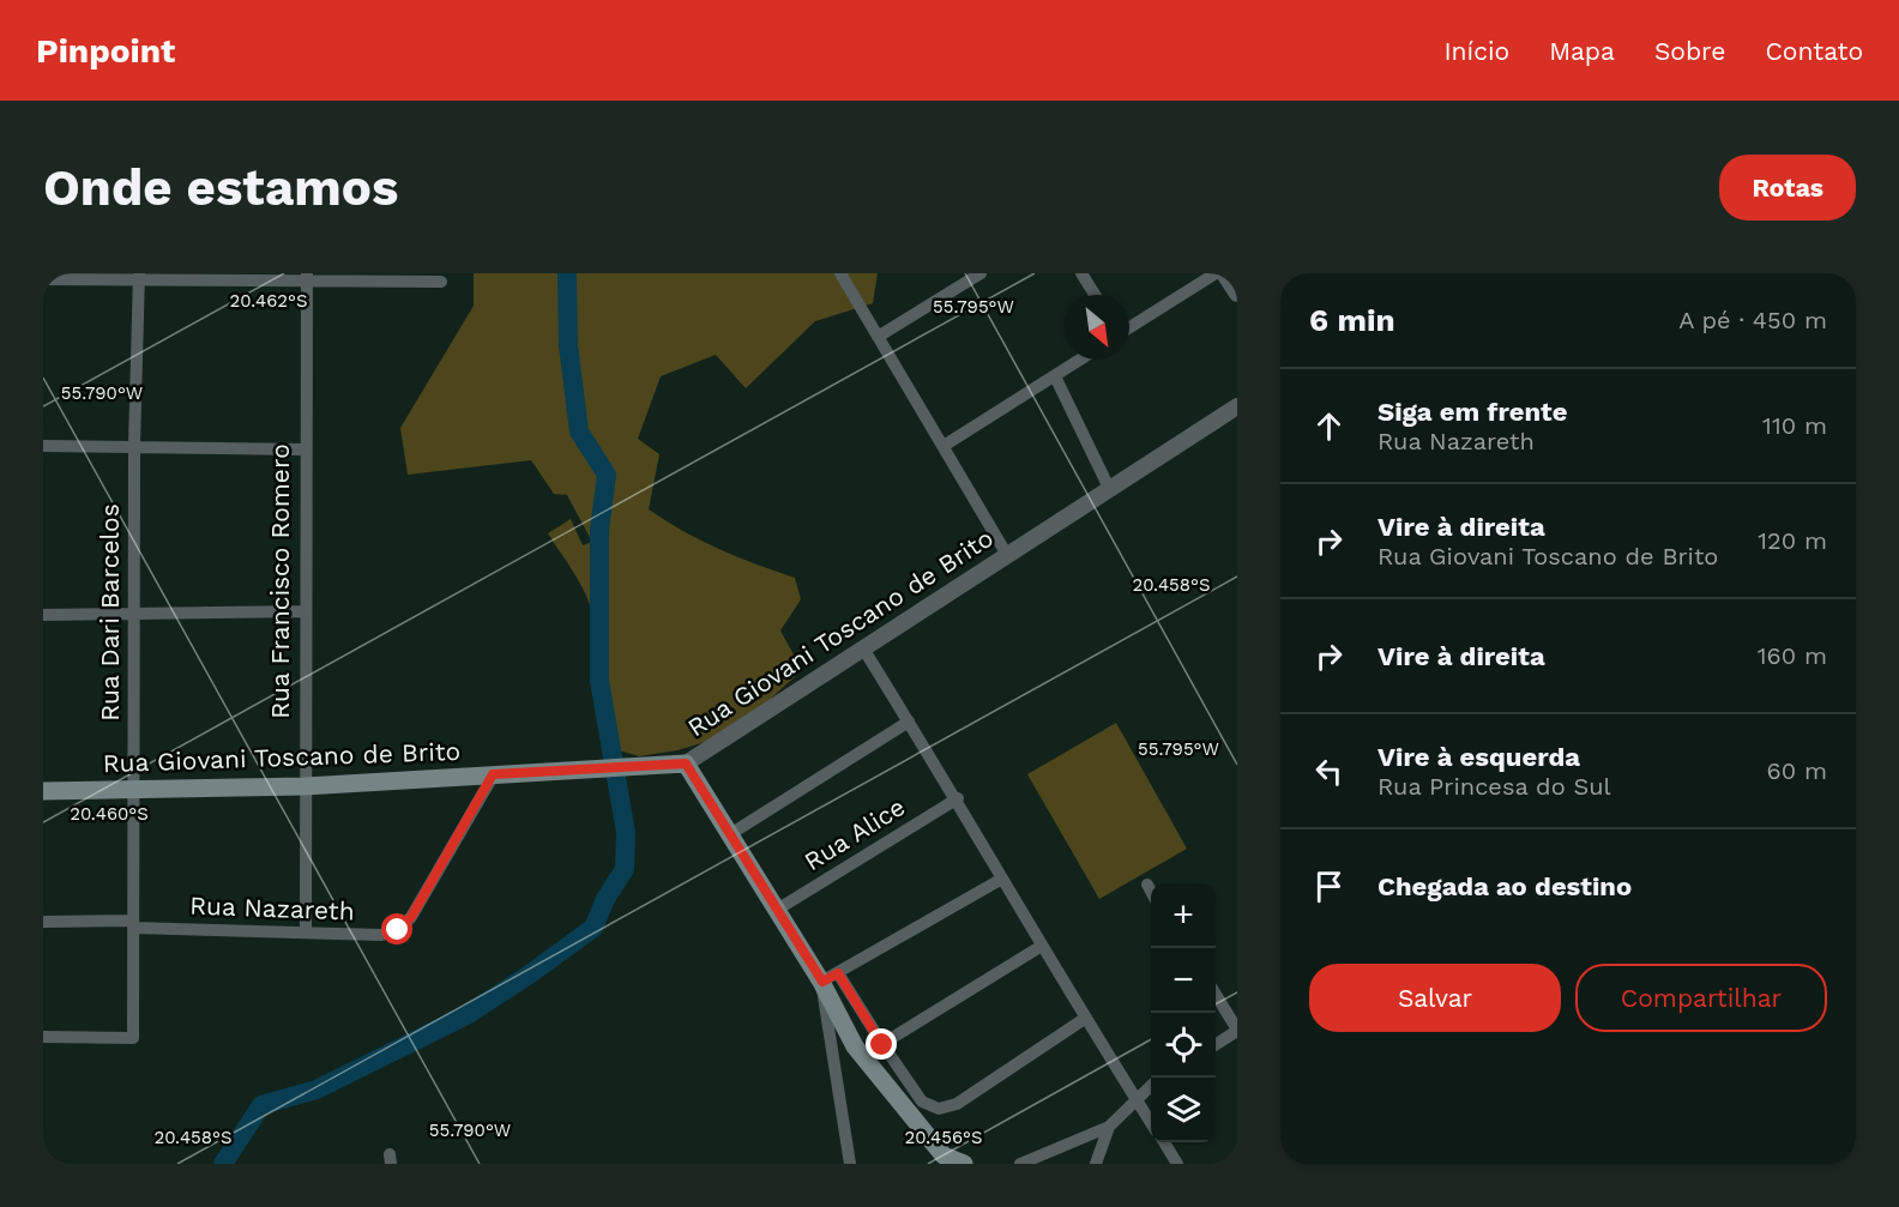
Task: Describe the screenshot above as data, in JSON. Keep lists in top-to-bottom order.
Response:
{
  "streets": {
    "main road": ["Rua Giovani Toscano de Brito"],
    "street": [
      "Rua Francisco Romero",
      "Rua Dari Barcelos",
      "Rua Alice",
      "Rua Nazareth"
    ]
  },
  "crossings": [
    ["Rua Francisco Romero", "Rua Giovani Toscano de Brito"],
    ["Rua Francisco Romero", "Rua Nazareth"],
    ["Rua Dari Barcelos", "Rua Giovani Toscano de Brito"],
    ["Rua Dari Barcelos", "Rua Nazareth"],
    ["Rua Giovani Toscano de Brito", "Rua Nazareth"]
  ],
  "north": "bottom right",
  "page": {
    "header": "Pinpoint",
    "nav": [
      "Início",
      "Mapa",
      "Sobre",
      "Contato"
    ],
    "buttons": [
      "Rotas",
      ["Salvar", "Compartilhar"]
    ],
    "title": "Onde estamos",
    "heading": ["6 min", "A pé · 450 m"],
    "list": [
      ["Siga em frente", "Rua Nazareth", "110 m"],
      ["Vire à direita", "Rua Giovani Toscano de Brito", "120 m"],
      ["Vire à direita", "160 m"],
      ["Vire à esquerda", "Rua Princesa do Sul", "60 m"],
      "Chegada ao destino"
    ],
    "map_buttons": ["+", "−"]
  },
  "coordinates": [
    "20.462°S",
    "55.795°W",
    "55.790°W",
    "20.458°S",
    "20.460°S",
    "20.456°S"
  ]
}
